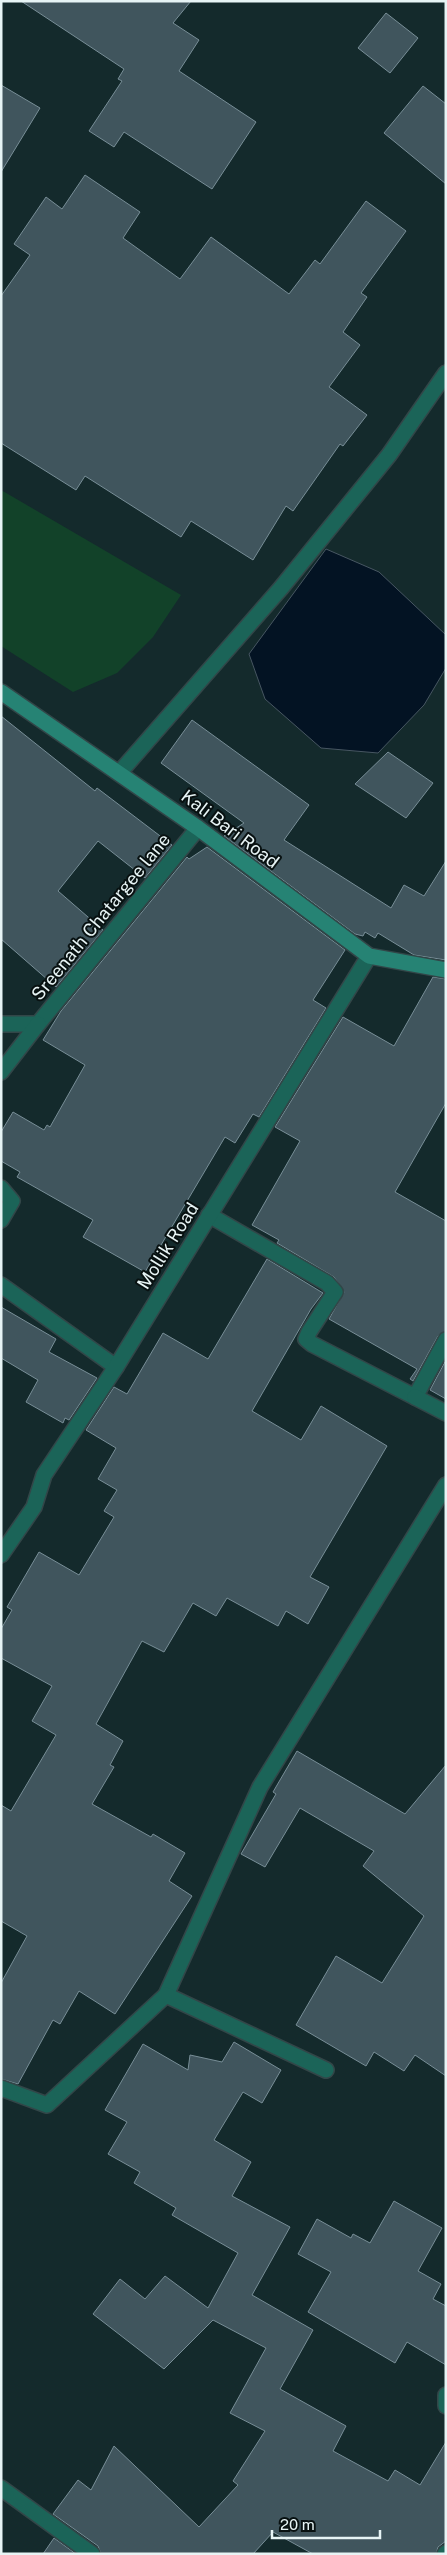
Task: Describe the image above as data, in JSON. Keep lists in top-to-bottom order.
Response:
{
  "streets": {
    "street": ["Kali Bari Road", "Sreenath Chatargee lane", "Mollik Road"]
  },
  "crossings": [
    ["Kali Bari Road", "Sreenath Chatargee lane"],
    ["Kali Bari Road", "Mollik Road"]
  ],
  "scale_bar": "20 m"
}
